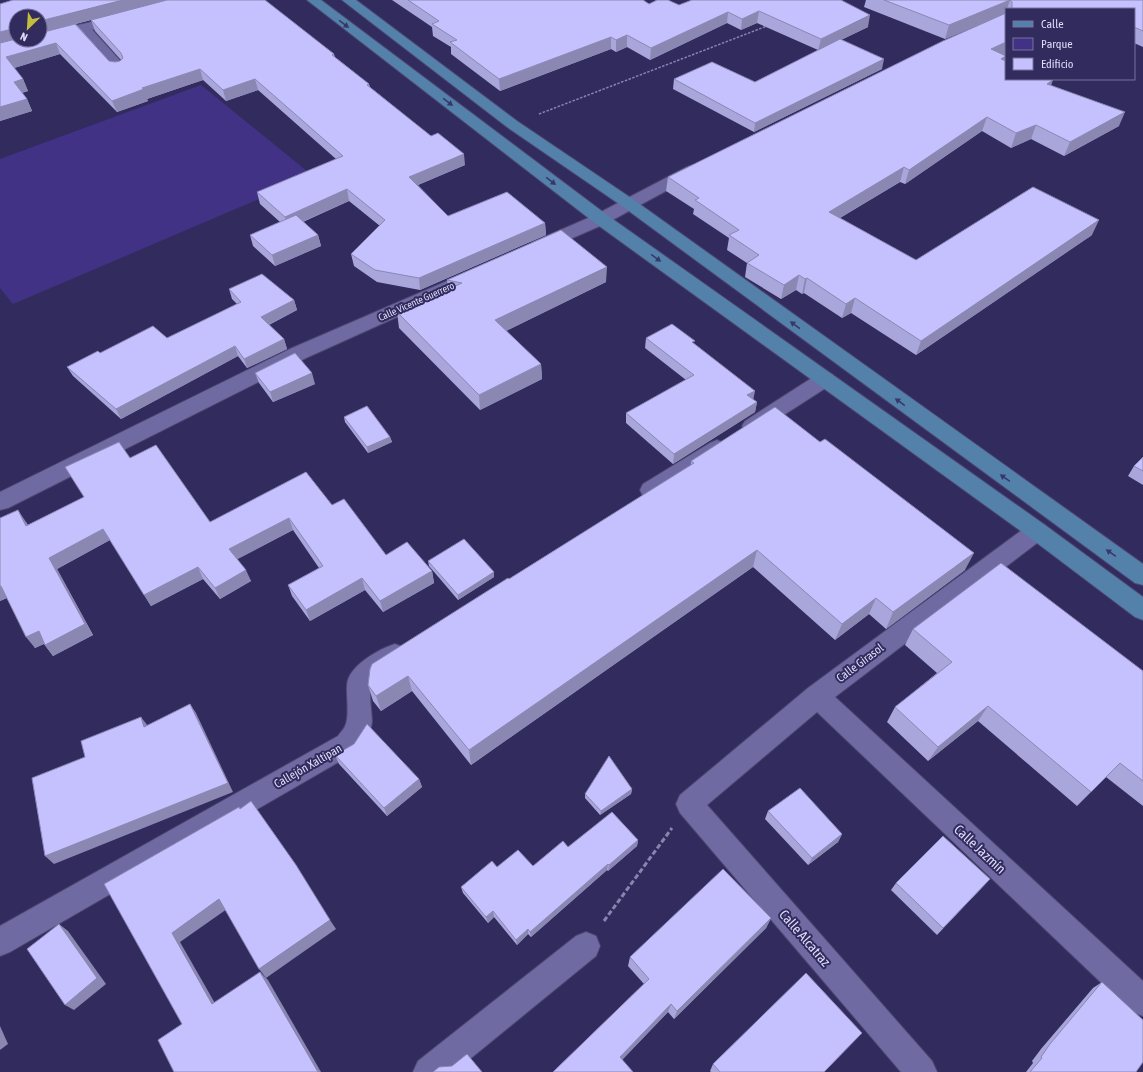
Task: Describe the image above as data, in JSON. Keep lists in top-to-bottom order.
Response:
{
  "streets": {
    "street": [
      "Calle Vicente Guerrero",
      "Calle Girasol",
      "Callejón Xaltipan",
      "Calle Jazmín",
      "Calle Alcatraz"
    ]
  },
  "crossings": [
    ["Calle Girasol", "Calle Jazmín"],
    ["Calle Girasol", "Calle Alcatraz"]
  ],
  "legend": ["Calle", "Parque", "Edificio"],
  "north": "bottom left"
}
